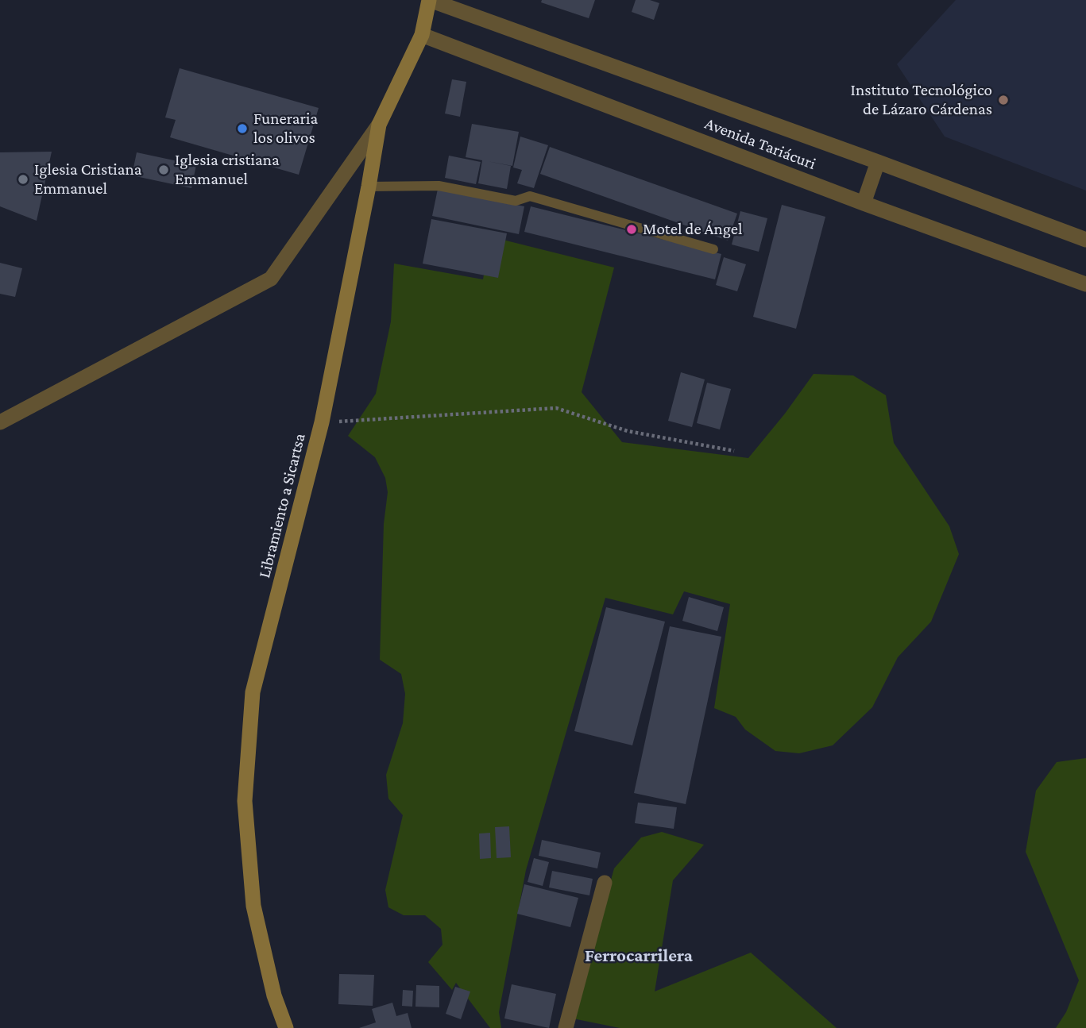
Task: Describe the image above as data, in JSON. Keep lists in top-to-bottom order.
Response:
{
  "streets": {
    "main road": ["Libramiento a Sicartsa"],
    "street": ["Avenida Tariácuri"]
  },
  "crossings": [
    ["Avenida Tariácuri", "Libramiento a Sicartsa"]
  ],
  "districts": ["Ferrocarrilera"],
  "places": [
    "Instituto Tecnológico de Lázaro Cárdenas",
    "Funeraria los olivos",
    "Iglesia cristiana Emmanuel",
    "Iglesia Cristiana Emmanuel",
    "Motel de Ángel"
  ]
}
